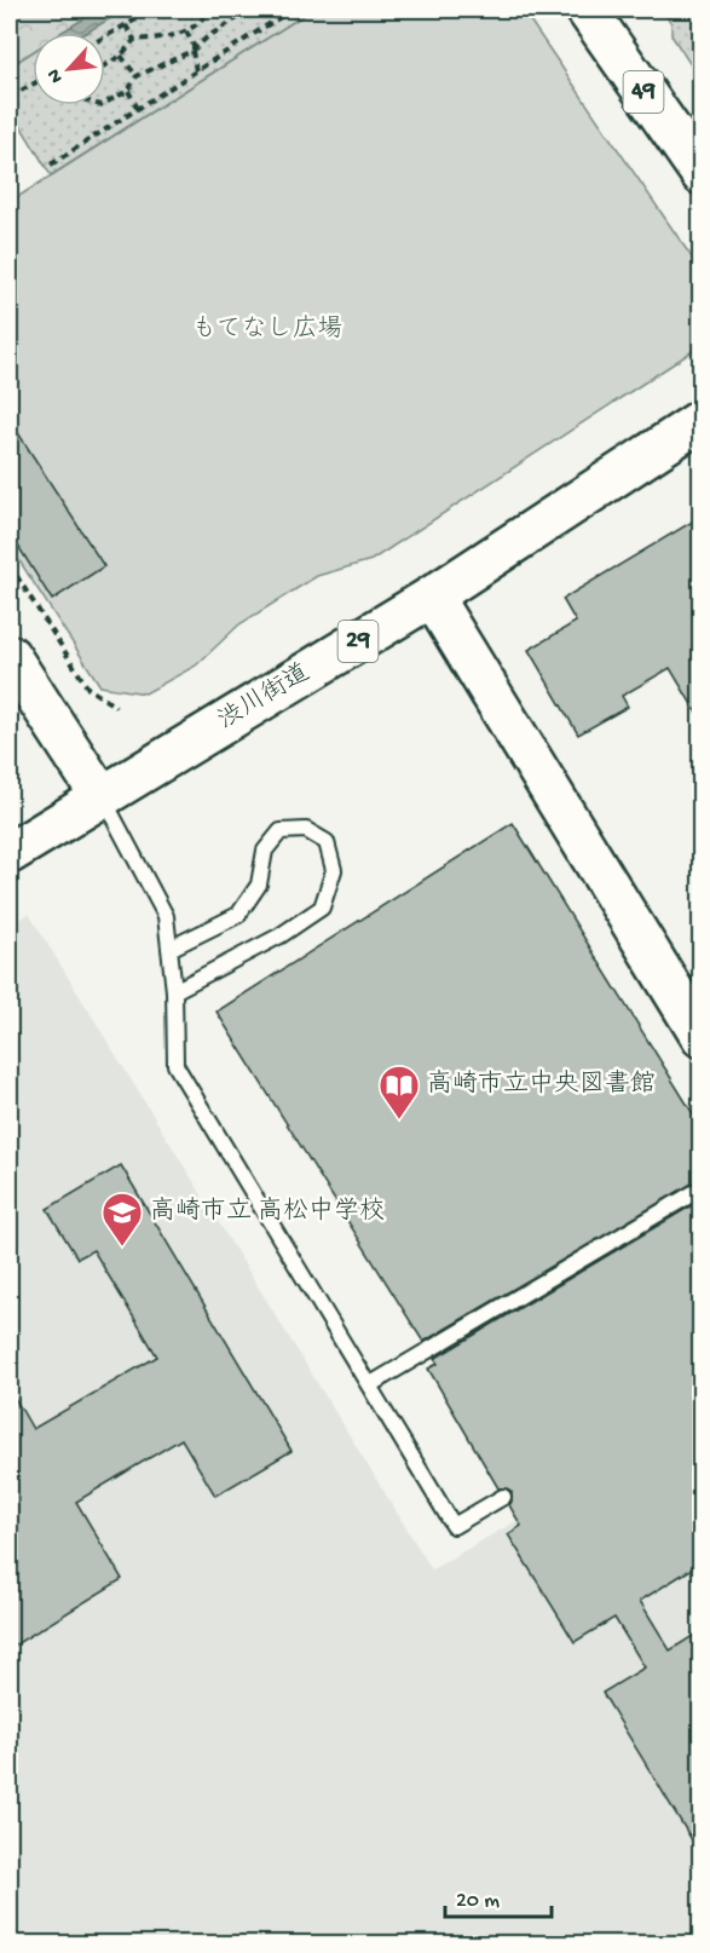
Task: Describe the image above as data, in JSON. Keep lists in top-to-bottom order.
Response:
{
  "streets": {
    "main road": ["49", "29", "渋川街道"]
  },
  "parks": ["もてなし広場"],
  "places": {
    "library": ["高崎市立中央図書館"],
    "school or university": ["高崎市立 高松中学校"]
  },
  "scale_bar": "20 m",
  "north": "bottom left"
}
